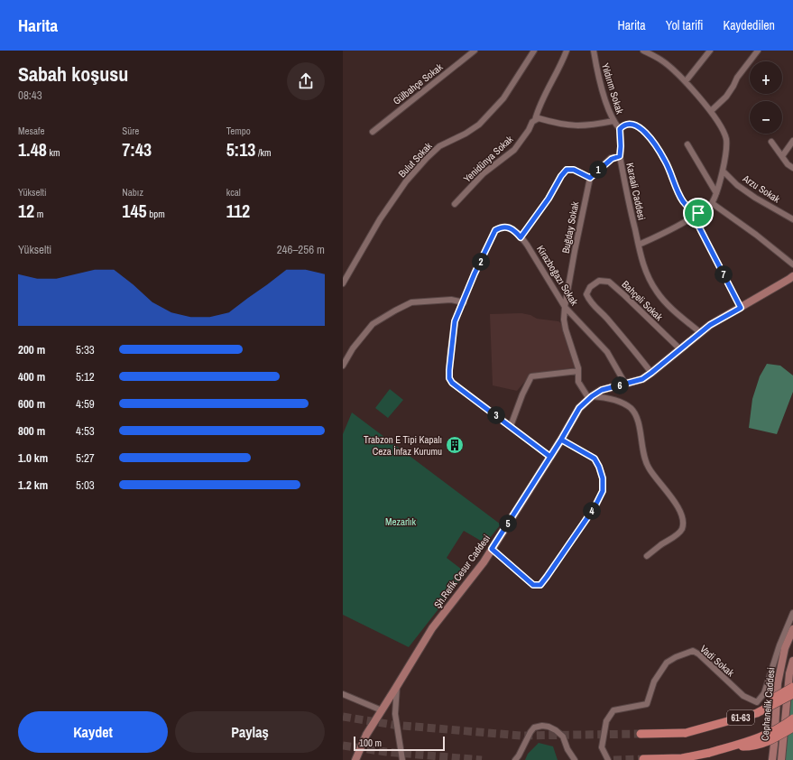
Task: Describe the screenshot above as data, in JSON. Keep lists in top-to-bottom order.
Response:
{
  "streets": {
    "main road": ["61-63"],
    "street": [
      "Gülbahçe Sokak",
      "Yıldırım Sokak",
      "Yenidünya Sokak",
      "Bulut Sokak",
      "Arzu Sokak",
      "Karaali Caddesi",
      "Buğday Sokak",
      "Kirazboğazı Sokak",
      "Bahçeli Sokak",
      "Şh.Refik Cesur Caddesi",
      "Vadi Sokak",
      "Cephanelik Caddesi"
    ]
  },
  "crossings": [
    ["Yıldırım Sokak", "Karaali Caddesi"],
    ["Karaali Caddesi", "Şh.Refik Cesur Caddesi"],
    ["Buğday Sokak", "Kirazboğazı Sokak"],
    ["Buğday Sokak", "Şh.Refik Cesur Caddesi"],
    ["Kirazboğazı Sokak", "Şh.Refik Cesur Caddesi"],
    ["Bahçeli Sokak", "Şh.Refik Cesur Caddesi"]
  ],
  "parks": ["Mezarlık"],
  "places": {
    "building": ["Trabzon E Tipi Kapalı Ceza İnfaz Kurumu"]
  },
  "scale_bar": "100 m",
  "page": {
    "header": "Harita",
    "nav": ["Harita", "Yol tarifi", "Kaydedilen"],
    "heading": ["Sabah koşusu", "08:43"],
    "map_buttons": ["+", "−"],
    "stats": [
      ["Mesafe", "1.48 km"],
      ["Süre", "7:43"],
      ["Tempo", "5:13 /km"],
      ["Yükselti", "12 m"],
      ["Nabız", "145 bpm"],
      ["kcal", "112"]
    ],
    "pins": [
      "1",
      "2",
      "7",
      "6",
      "3",
      "4",
      "5"
    ],
    "chart": ["Yükselti", "246–256 m"],
    "list": [
      {
        "name": "200 m",
        "note": "5:33"
      },
      {
        "name": "400 m",
        "note": "5:12"
      },
      {
        "name": "600 m",
        "note": "4:59"
      },
      {
        "name": "800 m",
        "note": "4:53"
      },
      {
        "name": "1.0 km",
        "note": "5:27"
      },
      {
        "name": "1.2 km",
        "note": "5:03"
      }
    ],
    "buttons": ["Kaydet", "Paylaş"],
    "scale": "100 m"
  }
}
